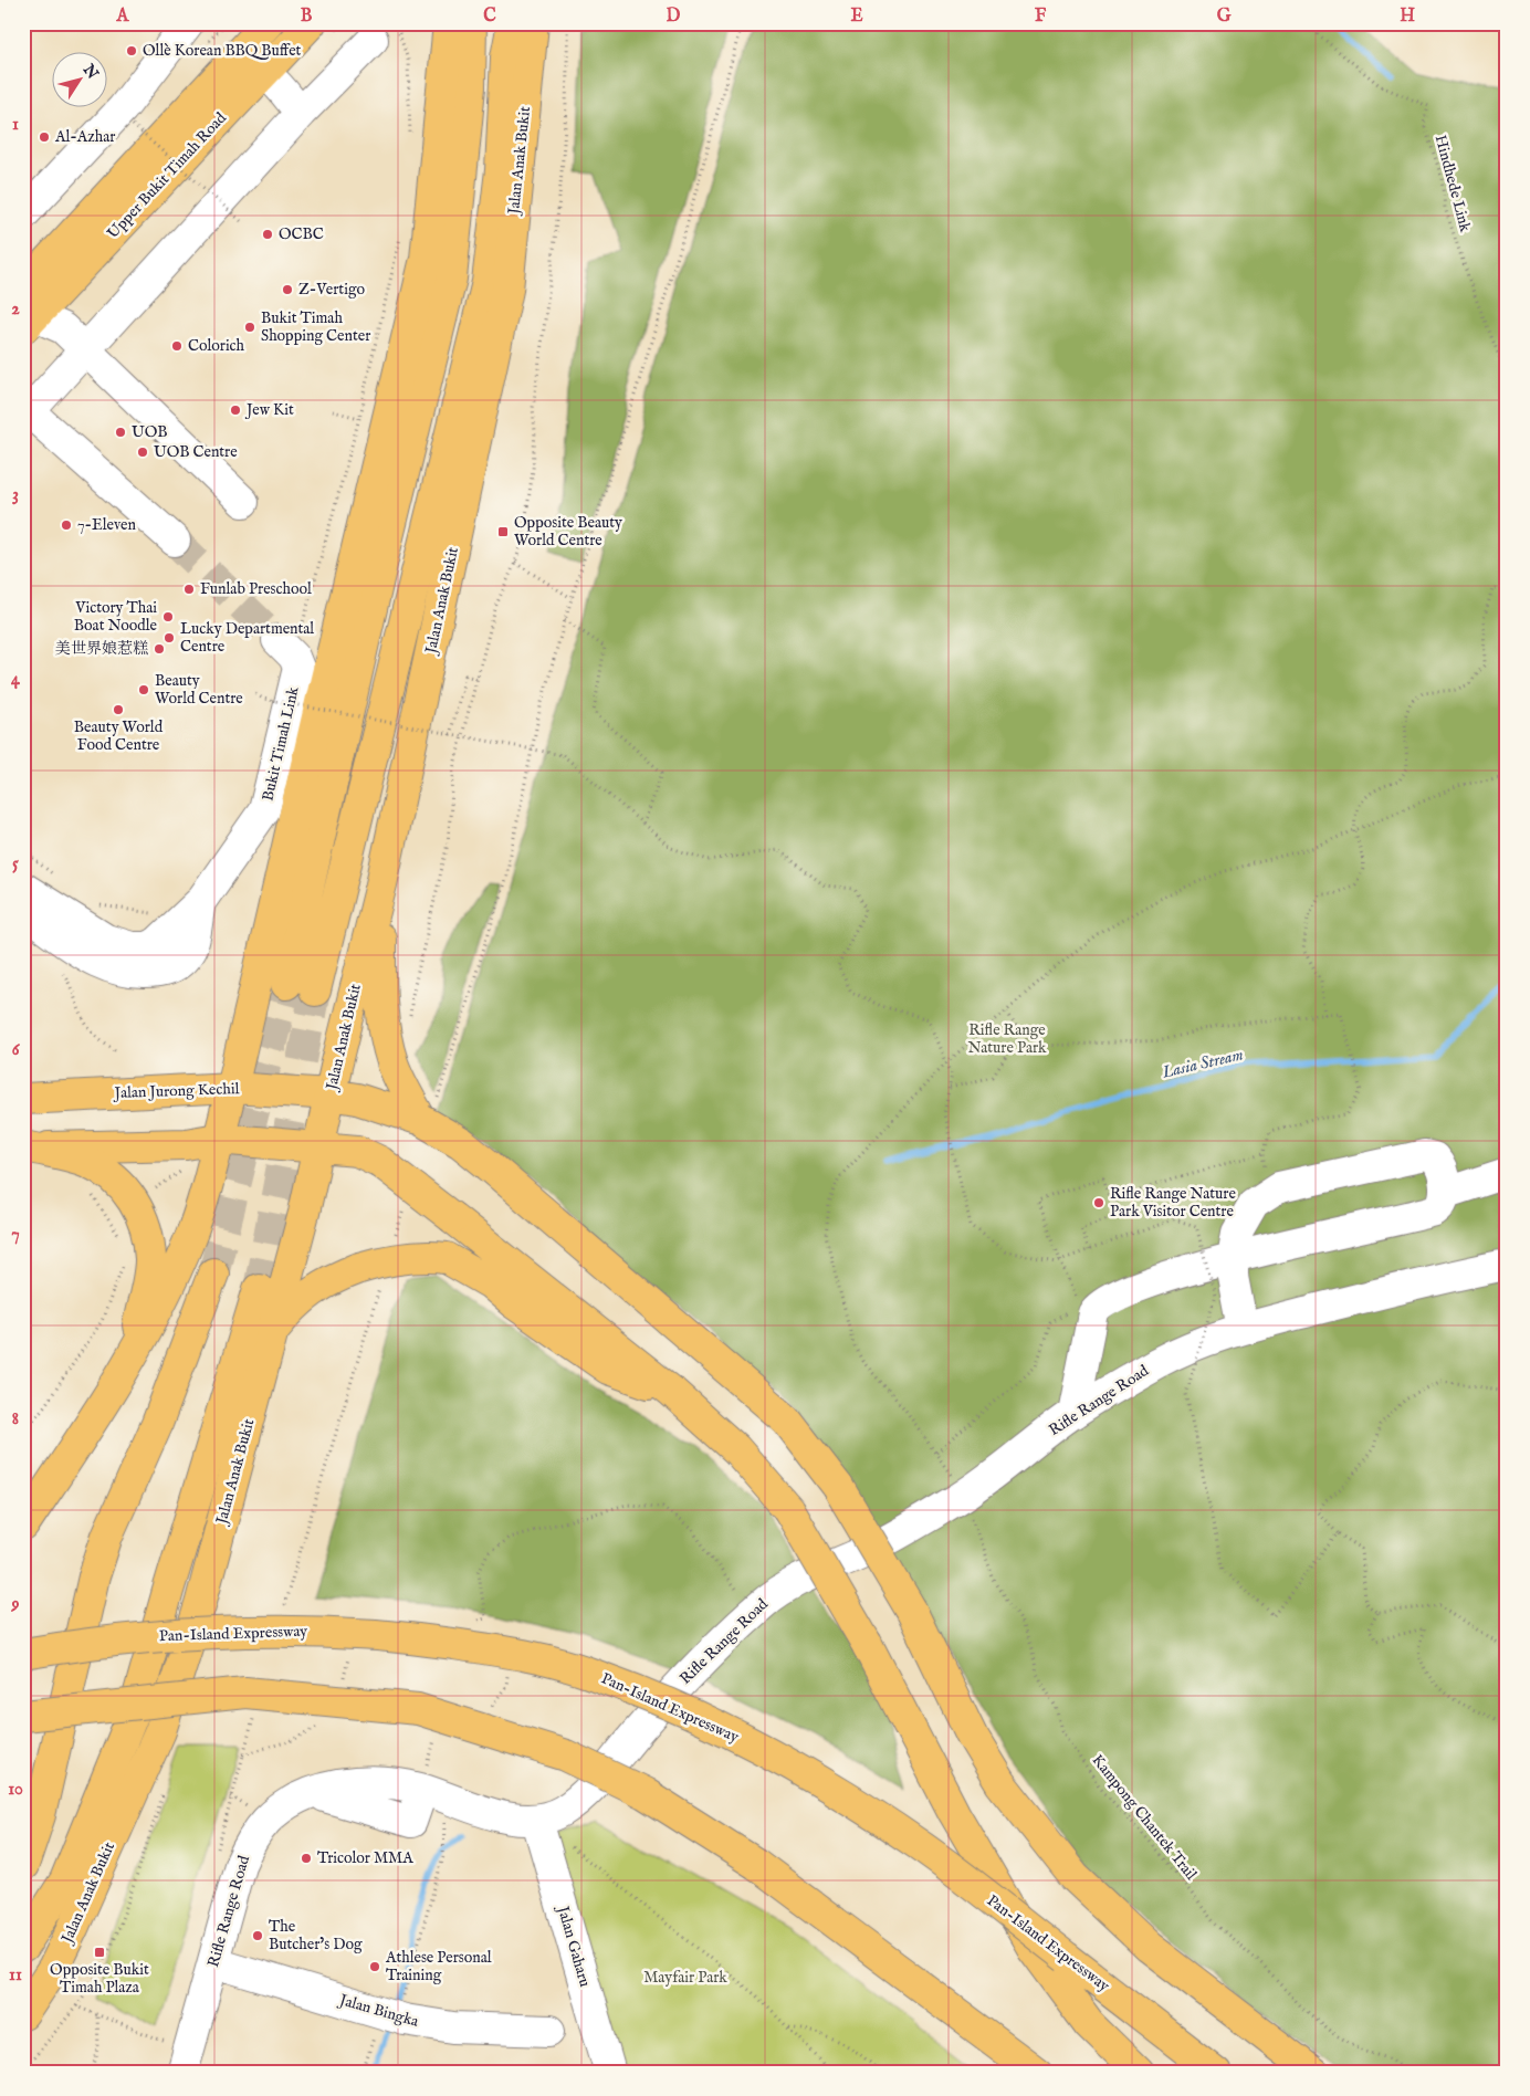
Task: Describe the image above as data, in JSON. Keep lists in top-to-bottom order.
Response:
{
  "streets": {
    "main road": [
      "Jalan Anak Bukit",
      "Upper Bukit Timah Road",
      "Jalan Jurong Kechil",
      "Pan-Island Expressway"
    ],
    "street": [
      "Bukit Timah Link",
      "Rifle Range Road",
      "Jalan Gaharu",
      "Jalan Bingka"
    ],
    "path": ["Hindhede Link", "Kampong Chantek Trail"]
  },
  "crossings": [
    ["Jalan Anak Bukit", "Jalan Jurong Kechil"],
    ["Rifle Range Road", "Kampong Chantek Trail"],
    ["Rifle Range Road", "Jalan Gaharu"],
    ["Rifle Range Road", "Jalan Bingka"]
  ],
  "water": ["Lasia Stream"],
  "parks": ["Rifle Range Nature Park", "Mayfair Park"],
  "places": {
    "other": [
      "Ollè Korean BBQ Buffet",
      "Al-Azhar",
      "OCBC",
      "Z-Vertigo",
      "Bukit Timah Shopping Center",
      "Colorich",
      "Jew Kit",
      "UOB",
      "UOB Centre",
      "7-Eleven",
      "Funlab Preschool",
      "Victory Thai Boat Noodle",
      "Lucky Departmental Centre",
      "美世界娘惹糕",
      "Beauty World Centre",
      "Beauty World Food Centre",
      "Rifle Range Nature Park Visitor Centre",
      "Tricolor MMA",
      "The Butcher’s Dog",
      "Athlese Personal Training"
    ],
    "transit": ["Opposite Beauty World Centre", "Opposite Bukit Timah Plaza"]
  },
  "north": "top right",
  "grid": {
    "columns": [
      "A",
      "B",
      "C",
      "D",
      "E",
      "F",
      "G",
      "H"
    ],
    "rows": [
      "1",
      "2",
      "3",
      "4",
      "5",
      "6",
      "7",
      "8",
      "9",
      "10",
      "11"
    ]
  }
}
